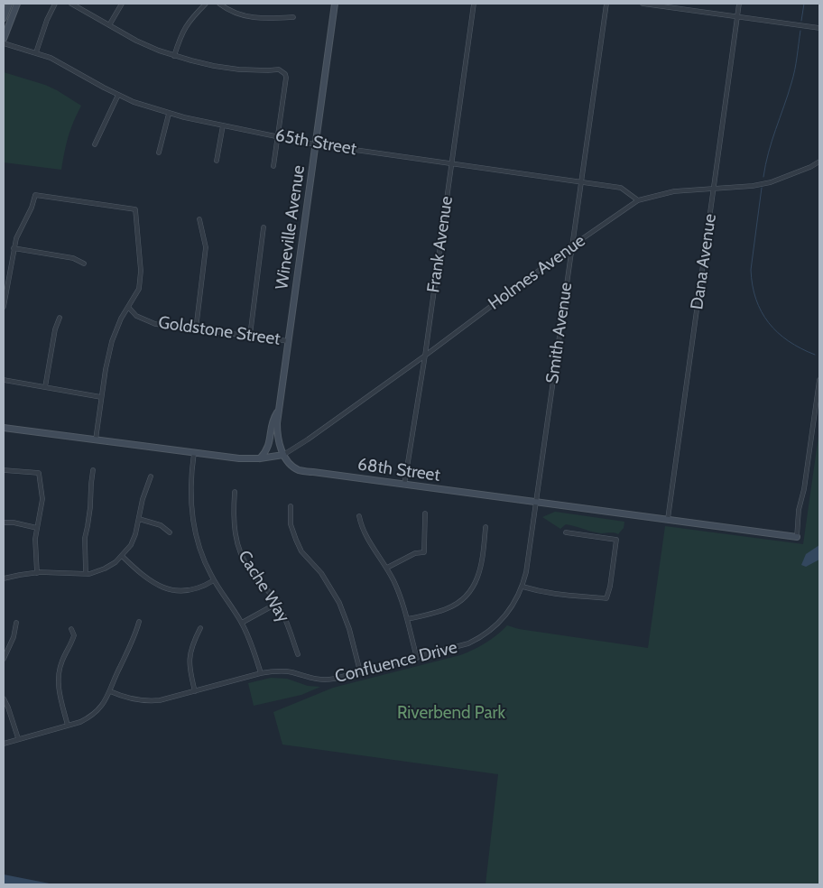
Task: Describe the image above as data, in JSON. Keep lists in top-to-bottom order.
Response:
{
  "streets": {
    "street": [
      "65th Street",
      "Wineville Avenue",
      "Frank Avenue",
      "Dana Avenue",
      "Holmes Avenue",
      "Goldstone Street",
      "Smith Avenue",
      "68th Street",
      "Cache Way",
      "Confluence Drive"
    ]
  },
  "crossings": [
    ["65th Street", "Wineville Avenue"],
    ["65th Street", "Frank Avenue"],
    ["65th Street", "Holmes Avenue"],
    ["65th Street", "Smith Avenue"],
    ["Wineville Avenue", "Holmes Avenue"],
    ["Wineville Avenue", "Goldstone Street"],
    ["Wineville Avenue", "68th Street"],
    ["Frank Avenue", "Holmes Avenue"],
    ["Frank Avenue", "68th Street"],
    ["Dana Avenue", "Holmes Avenue"],
    ["Dana Avenue", "68th Street"],
    ["Holmes Avenue", "Smith Avenue"],
    ["Holmes Avenue", "68th Street"],
    ["Smith Avenue", "68th Street"],
    ["Smith Avenue", "Confluence Drive"],
    ["68th Street", "Confluence Drive"]
  ],
  "parks": ["Riverbend Park"]
}
